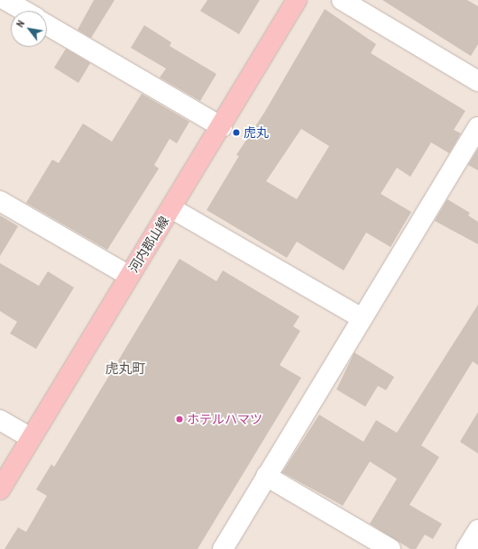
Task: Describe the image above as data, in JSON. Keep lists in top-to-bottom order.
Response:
{
  "streets": {
    "main road": ["河内郡山線"]
  },
  "districts": ["虎丸町"],
  "places": ["虎丸", "ホテルハマツ"],
  "north": "top left"
}
